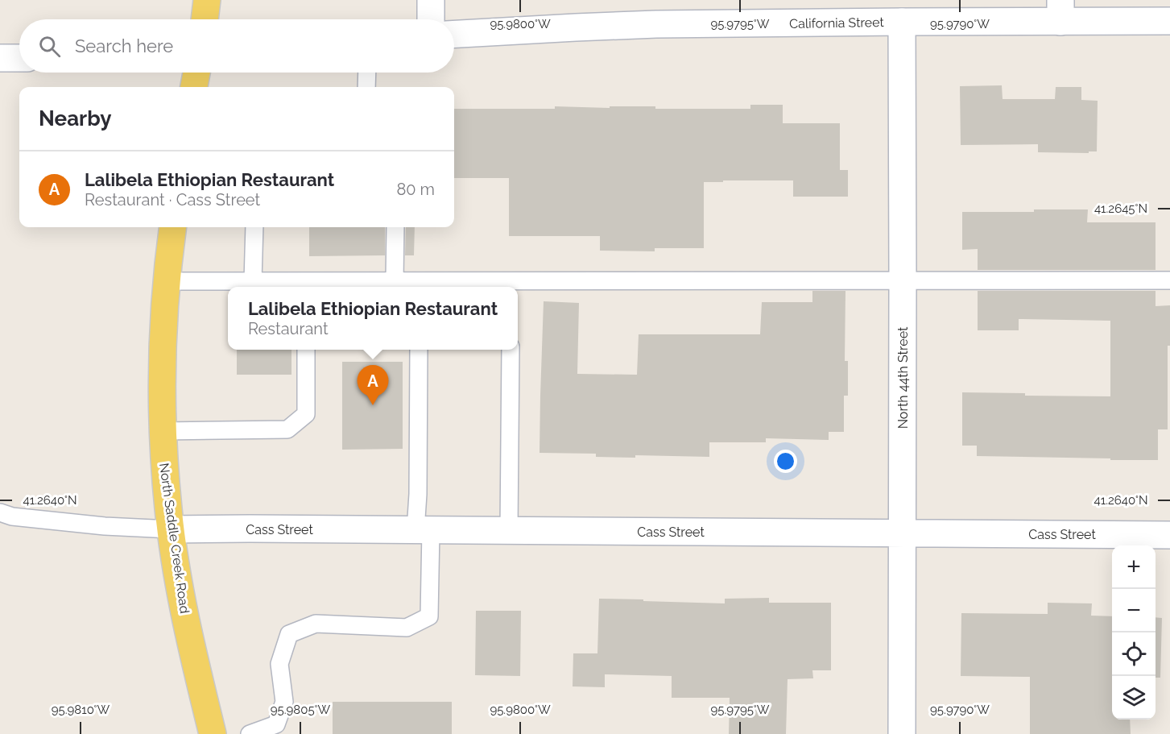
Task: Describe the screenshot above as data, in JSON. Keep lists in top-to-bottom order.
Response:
{
  "streets": {
    "main road": ["North Saddle Creek Road"],
    "street": ["California Street", "North 44th Street", "Cass Street"]
  },
  "crossings": [
    ["California Street", "North 44th Street"],
    ["North 44th Street", "Cass Street"],
    ["Cass Street", "North Saddle Creek Road"]
  ],
  "page": {
    "search": "Search here",
    "heading": "Nearby",
    "list": [
      {
        "mark": "A",
        "name": "Lalibela Ethiopian Restaurant",
        "note": "Restaurant · Cass Street",
        "value": "80 m"
      }
    ],
    "popup": ["Lalibela Ethiopian Restaurant", "Restaurant"],
    "pins": "A",
    "map_buttons": ["+", "−"]
  },
  "coordinates": [
    "95.9800°W",
    "95.9795°W",
    "95.9790°W",
    "41.2645°N",
    "41.2640°N",
    "95.9810°W",
    "95.9805°W"
  ]
}
